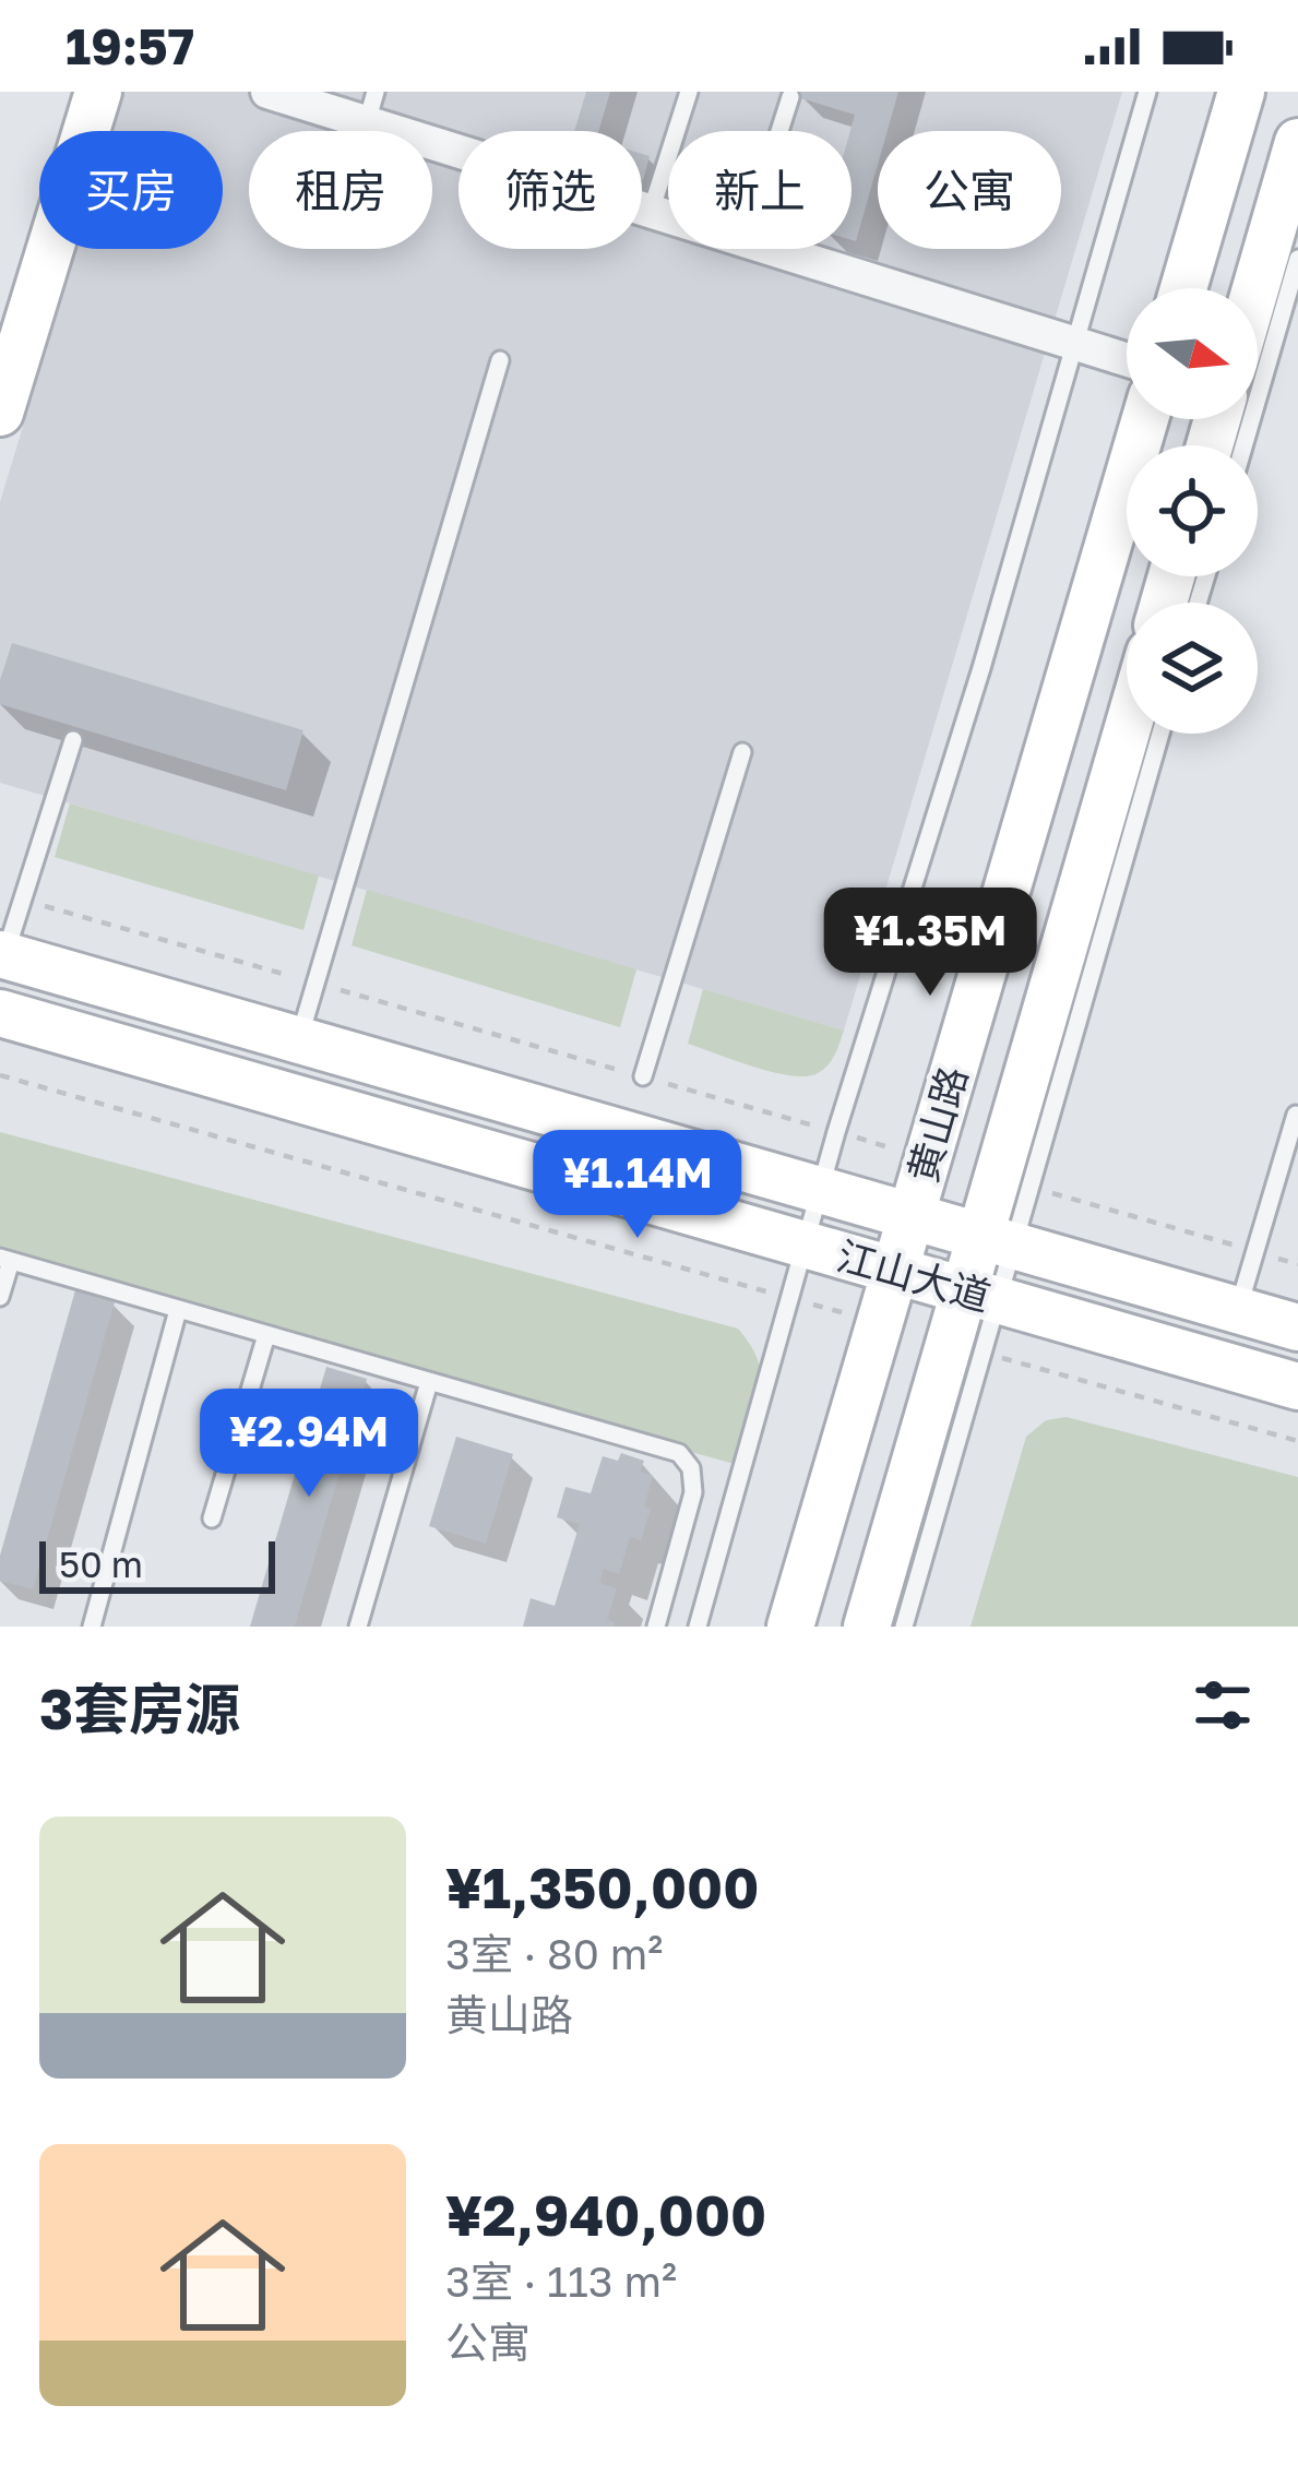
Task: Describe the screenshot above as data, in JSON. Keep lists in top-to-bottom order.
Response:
{
  "streets": {
    "main road": ["黄山路", "江山大道"]
  },
  "crossings": [
    ["黄山路", "江山大道"]
  ],
  "scale_bar": "50 m",
  "north": "right",
  "page": {
    "status": "19:57",
    "chip": [
      "买房",
      "租房",
      "筛选",
      "新上",
      "公寓"
    ],
    "price": ["¥1.35M", "¥1.14M", "¥2.94M"],
    "scale": "50 m",
    "heading": "3套房源",
    "list": [
      {
        "name": "¥1,350,000",
        "note": "3室 · 80 m² · 黄山路"
      },
      {
        "name": "¥2,940,000",
        "note": "3室 · 113 m² · 公寓"
      }
    ]
  }
}
